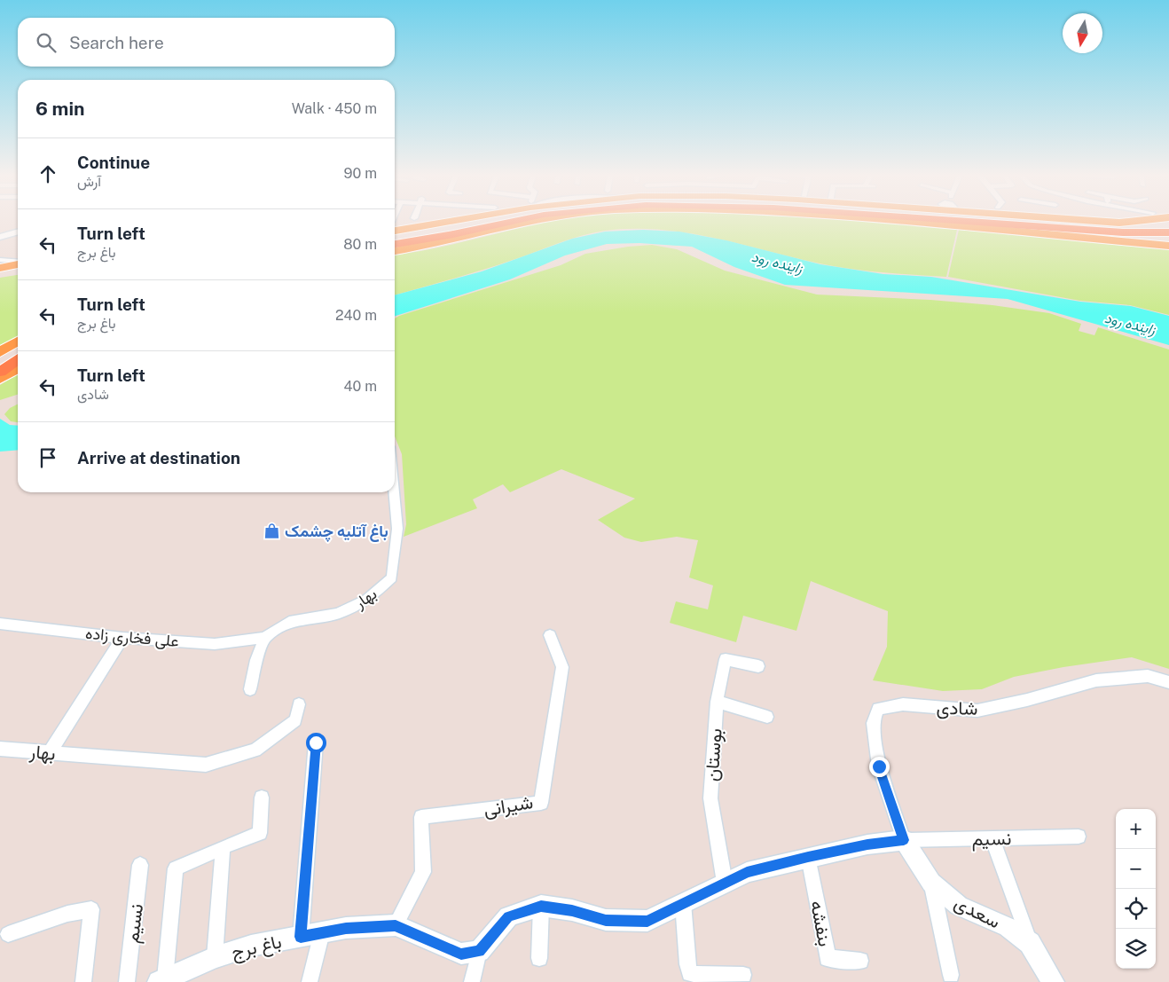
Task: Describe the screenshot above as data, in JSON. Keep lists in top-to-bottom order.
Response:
{
  "streets": {
    "street": [
      "بهار",
      "علی فخاری زاده",
      "شادی",
      "بوستان",
      "شیرانی",
      "نسیم",
      "سعدی",
      "بنفشه",
      "باغ برج"
    ]
  },
  "crossings": [
    ["بهار", "علی فخاری زاده"],
    ["شادی", "نسیم"],
    ["شادی", "سعدی"],
    ["شیرانی", "باغ برج"],
    ["نسیم", "سعدی"]
  ],
  "water": ["زاینده رود"],
  "places": {
    "shop": ["باغ آتلیه چشمک"]
  },
  "north": "bottom",
  "page": {
    "search": "Search here",
    "heading": ["6 min", "Walk · 450 m"],
    "list": [
      ["Continue", "آرش", "90 m"],
      ["Turn left", "باغ برج", "80 m"],
      ["Turn left", "باغ برج", "240 m"],
      ["Turn left", "شادی", "40 m"],
      "Arrive at destination"
    ],
    "map_buttons": ["+", "−"]
  }
}
